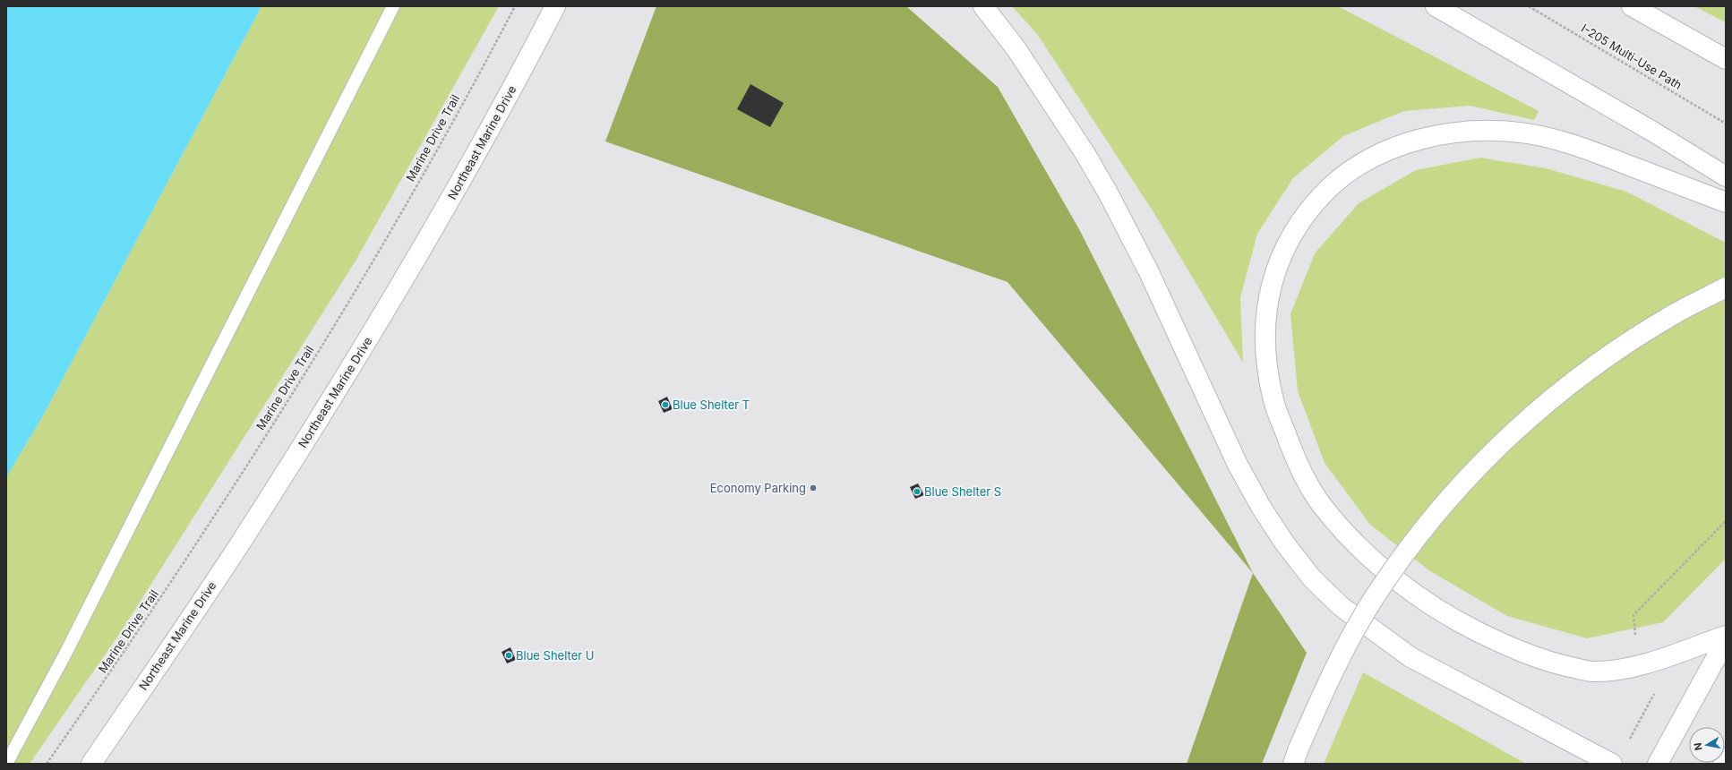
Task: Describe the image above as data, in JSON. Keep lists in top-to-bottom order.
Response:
{
  "streets": {
    "main road": ["Northeast Marine Drive"],
    "path": ["I-205 Multi-Use Path", "Marine Drive Trail"]
  },
  "places": [
    "Blue Shelter T",
    "Economy Parking",
    "Blue Shelter S",
    "Blue Shelter U"
  ],
  "north": "left"
}
